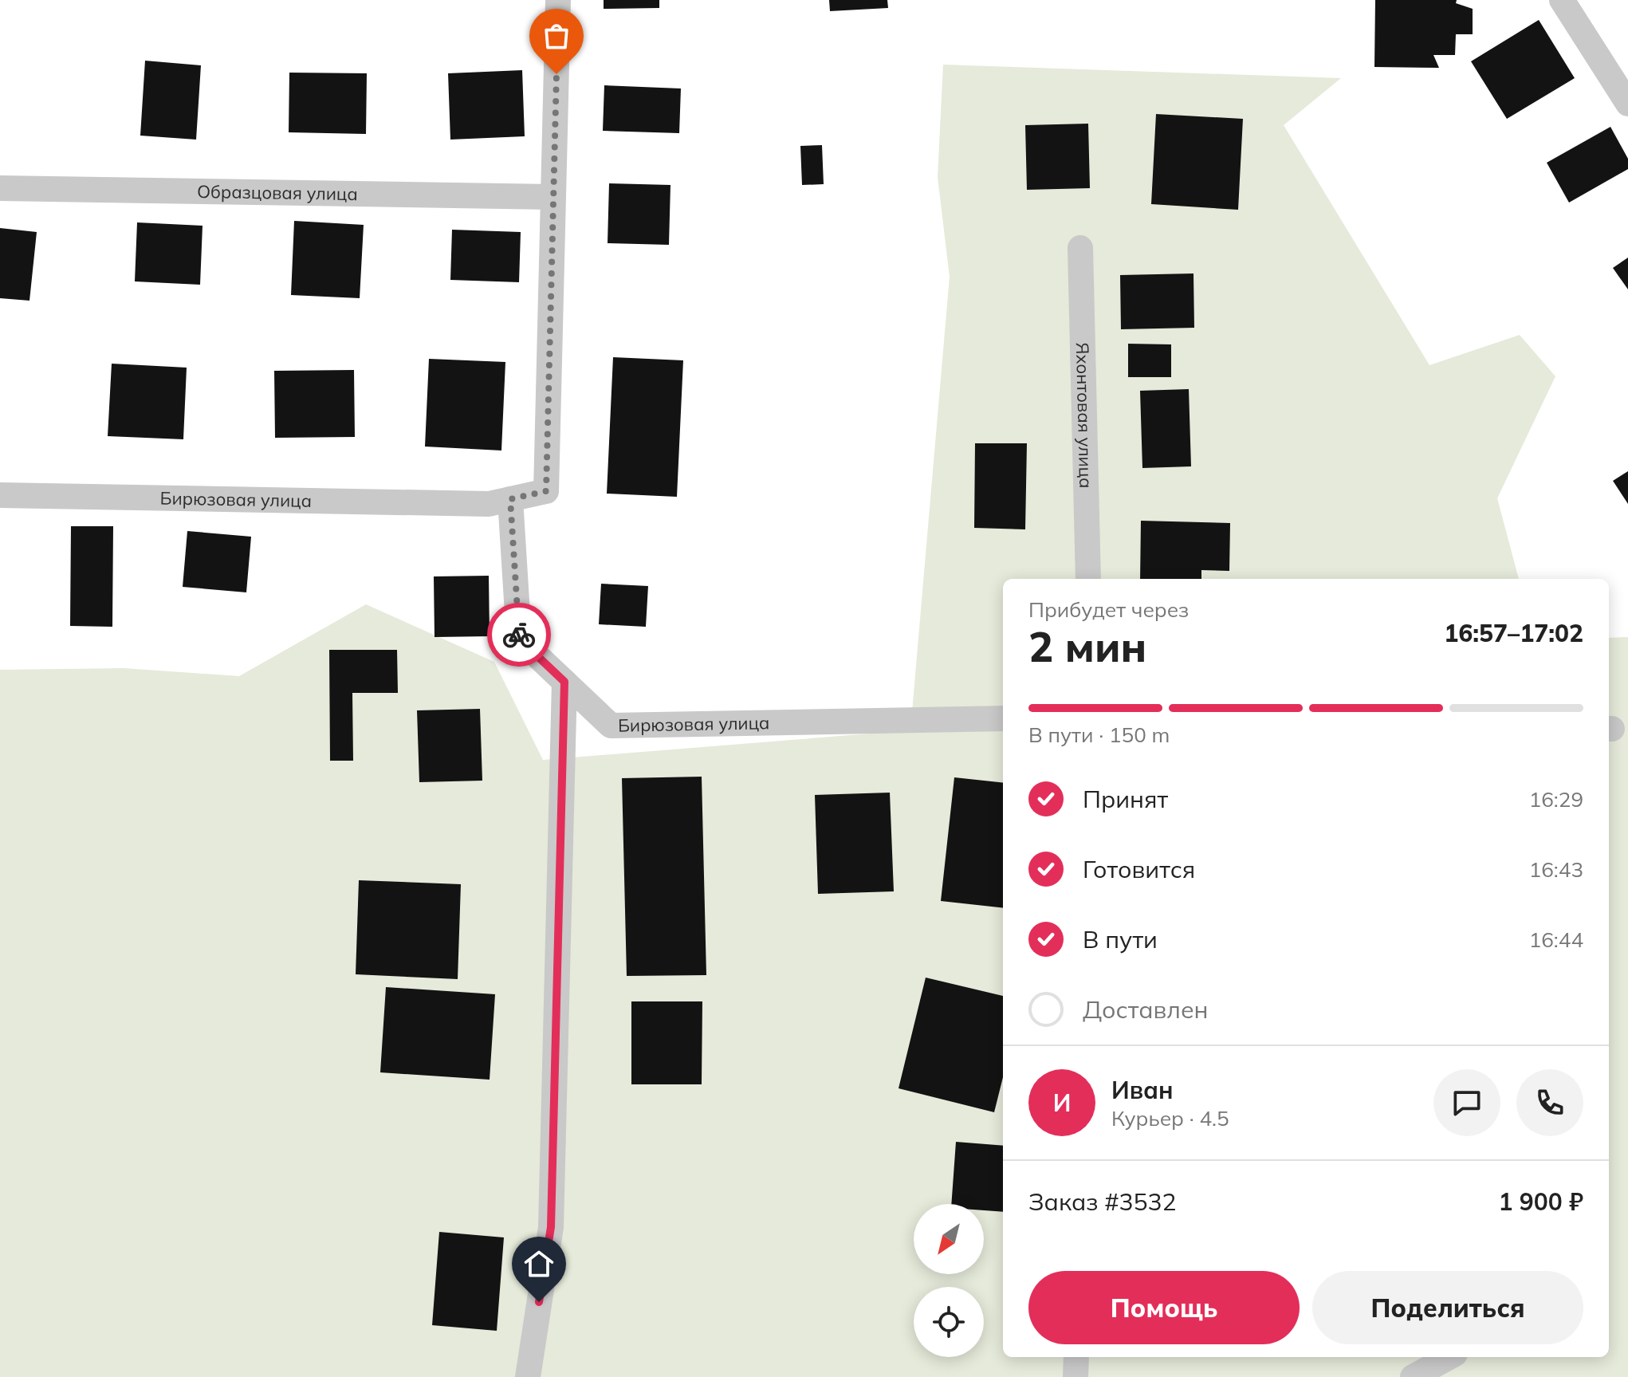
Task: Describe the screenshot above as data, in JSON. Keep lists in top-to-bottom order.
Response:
{
  "streets": {
    "street": ["Образцовая улица", "Яхонтовая улица", "Бирюзовая улица"]
  },
  "crossings": [
    ["Образцовая улица", "Бирюзовая улица"]
  ],
  "north": "bottom left",
  "page": {
    "heading": ["2 мин", "Прибудет через", "16:57–17:02"],
    "panel": [
      "Иван",
      "Курьер · 4.5",
      "Заказ #3532",
      "1 900 ₽"
    ],
    "bar": "В пути · 150 m",
    "list": [
      ["Принят", "16:29"],
      ["Готовится", "16:43"],
      ["В пути", "16:44"],
      "Доставлен"
    ],
    "round": "И",
    "buttons": ["Помощь", "Поделиться"]
  }
}
